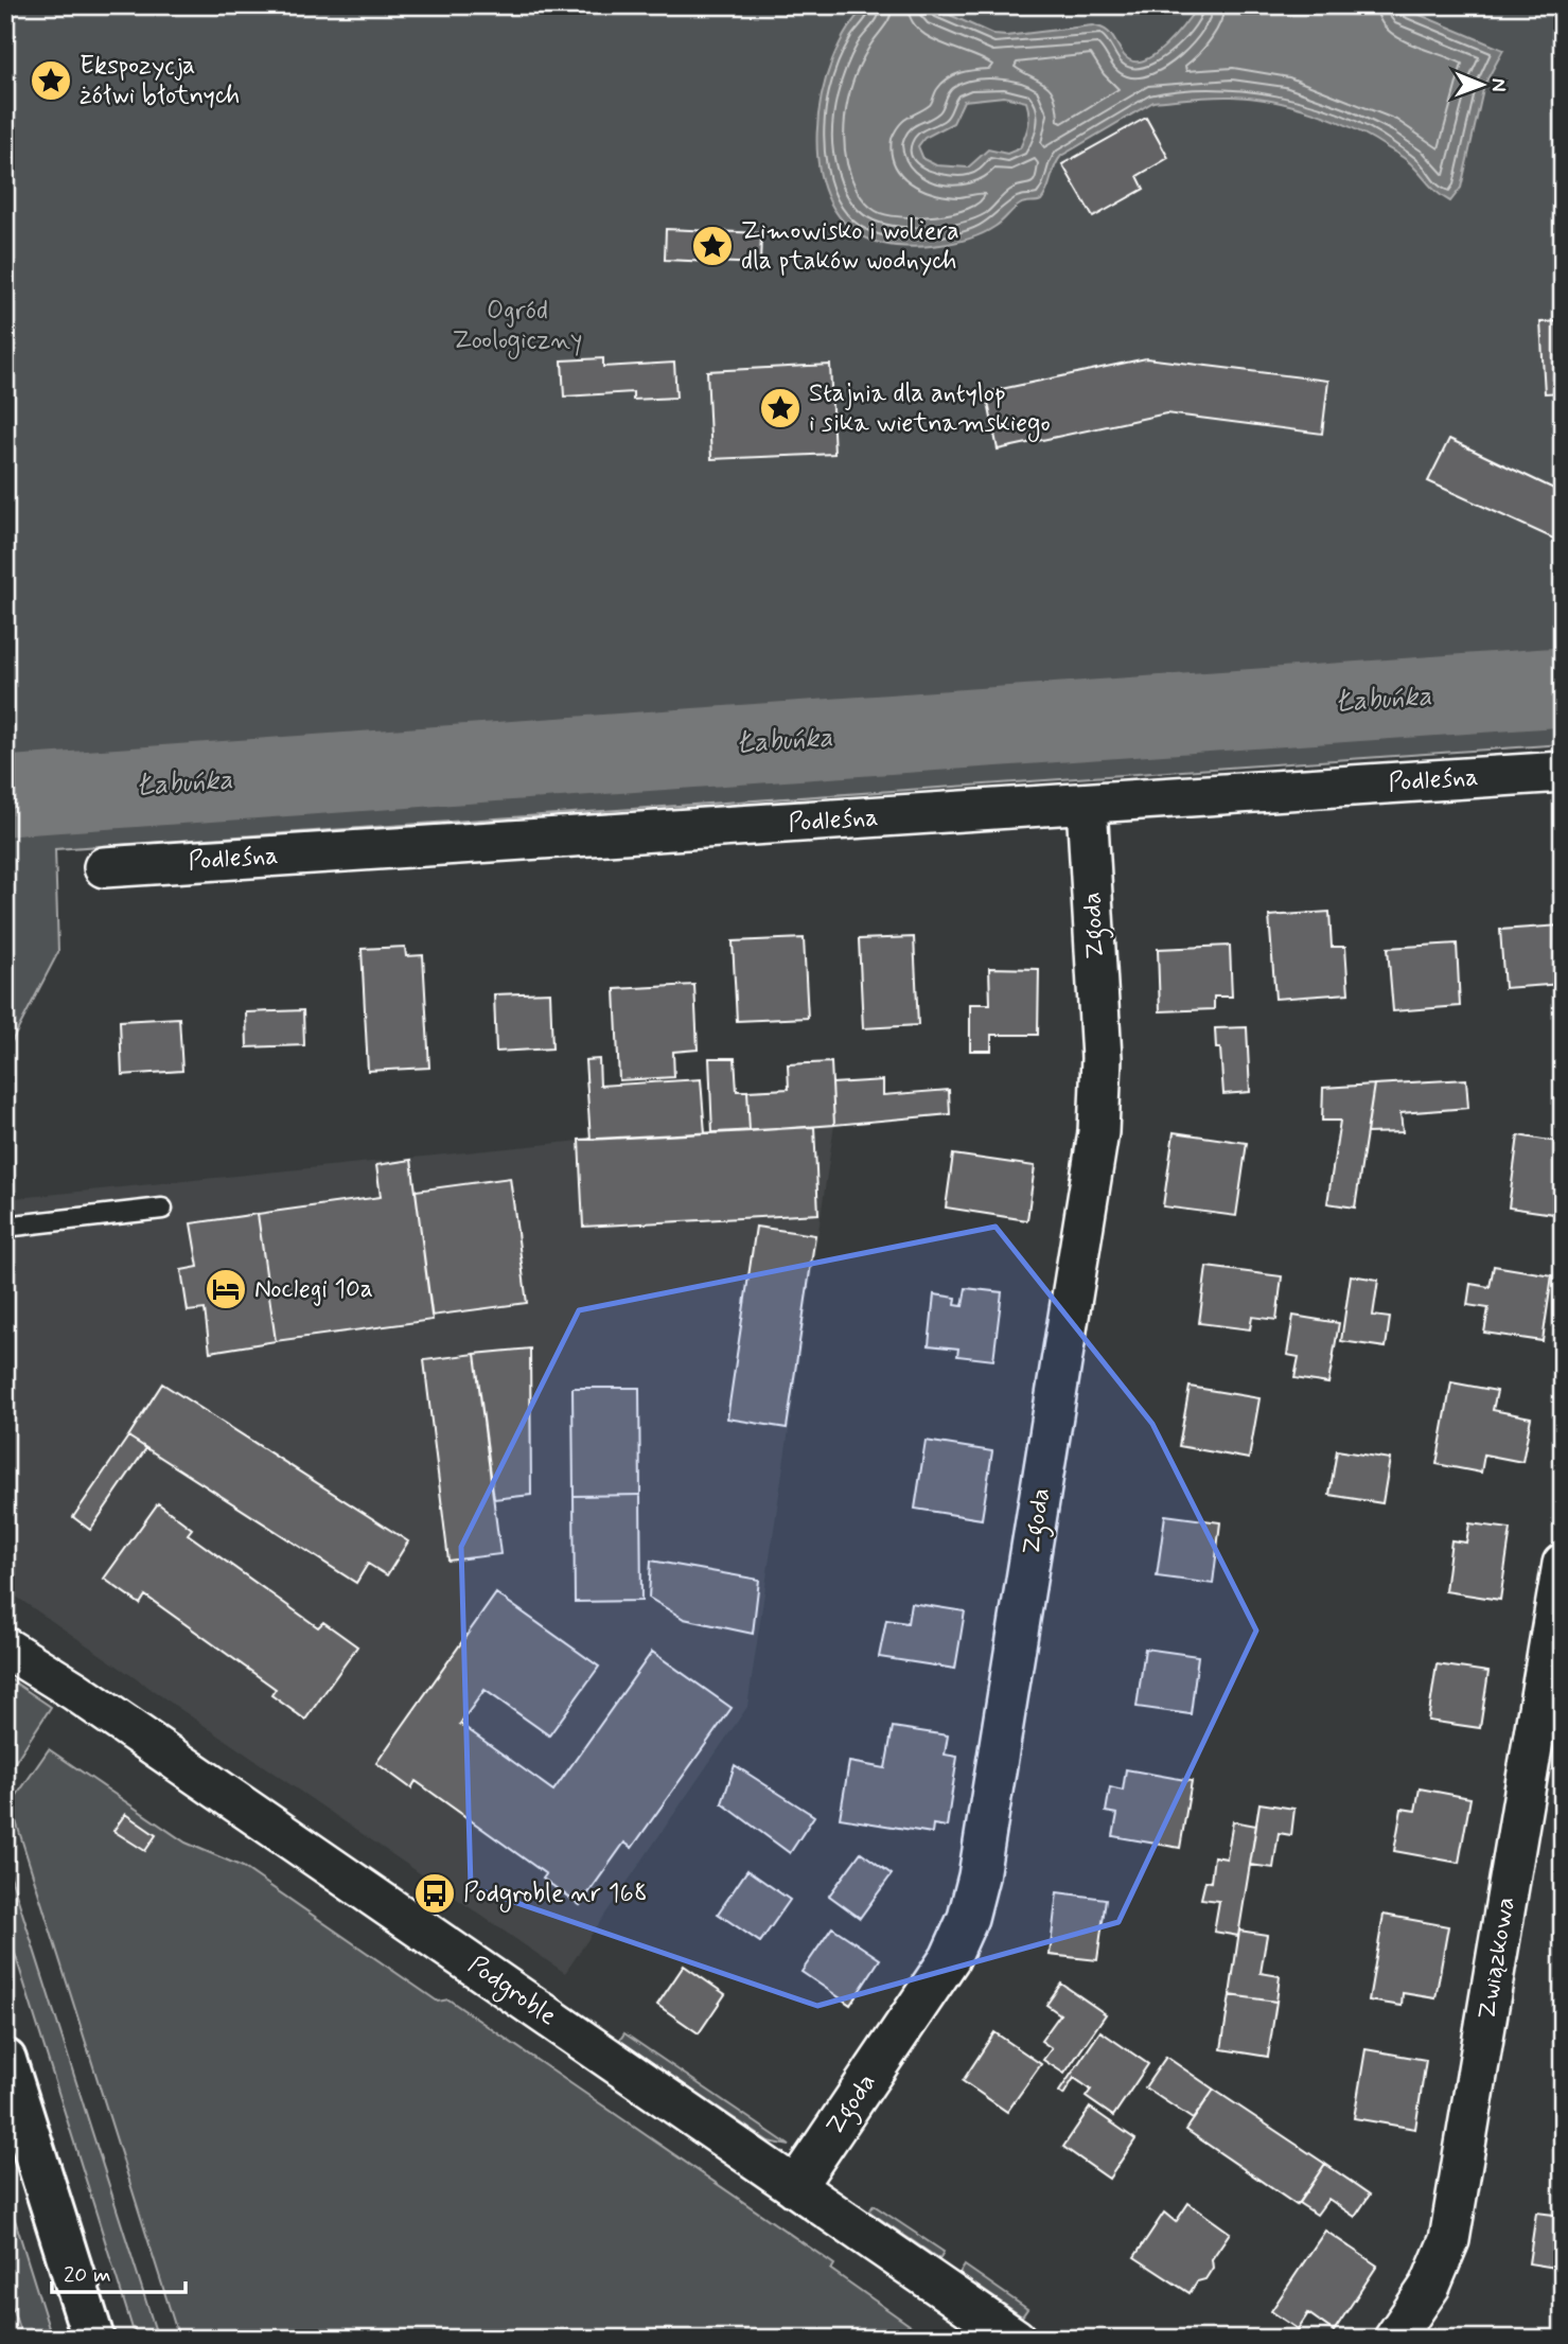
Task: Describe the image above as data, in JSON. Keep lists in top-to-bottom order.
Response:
{
  "streets": {
    "street": [
      "Podleśna",
      "Zgoda",
      "Związkowa",
      "Podgroble"
    ]
  },
  "crossings": [
    ["Podleśna", "Zgoda"],
    ["Zgoda", "Podgroble"]
  ],
  "water": ["Łabuńka"],
  "parks": ["Ogród Zoologiczny"],
  "places": {
    "place": ["Ekspozycja żółwi błotnych", "Zimowisko i woliera dla ptaków wodnych", "Stajnia dla antylop i sika wietnamskiego"],
    "hotel": ["Noclegi 10a"],
    "bus stop": ["Podgroble nr 168"]
  },
  "scale_bar": "20 m",
  "north": "right"
}
